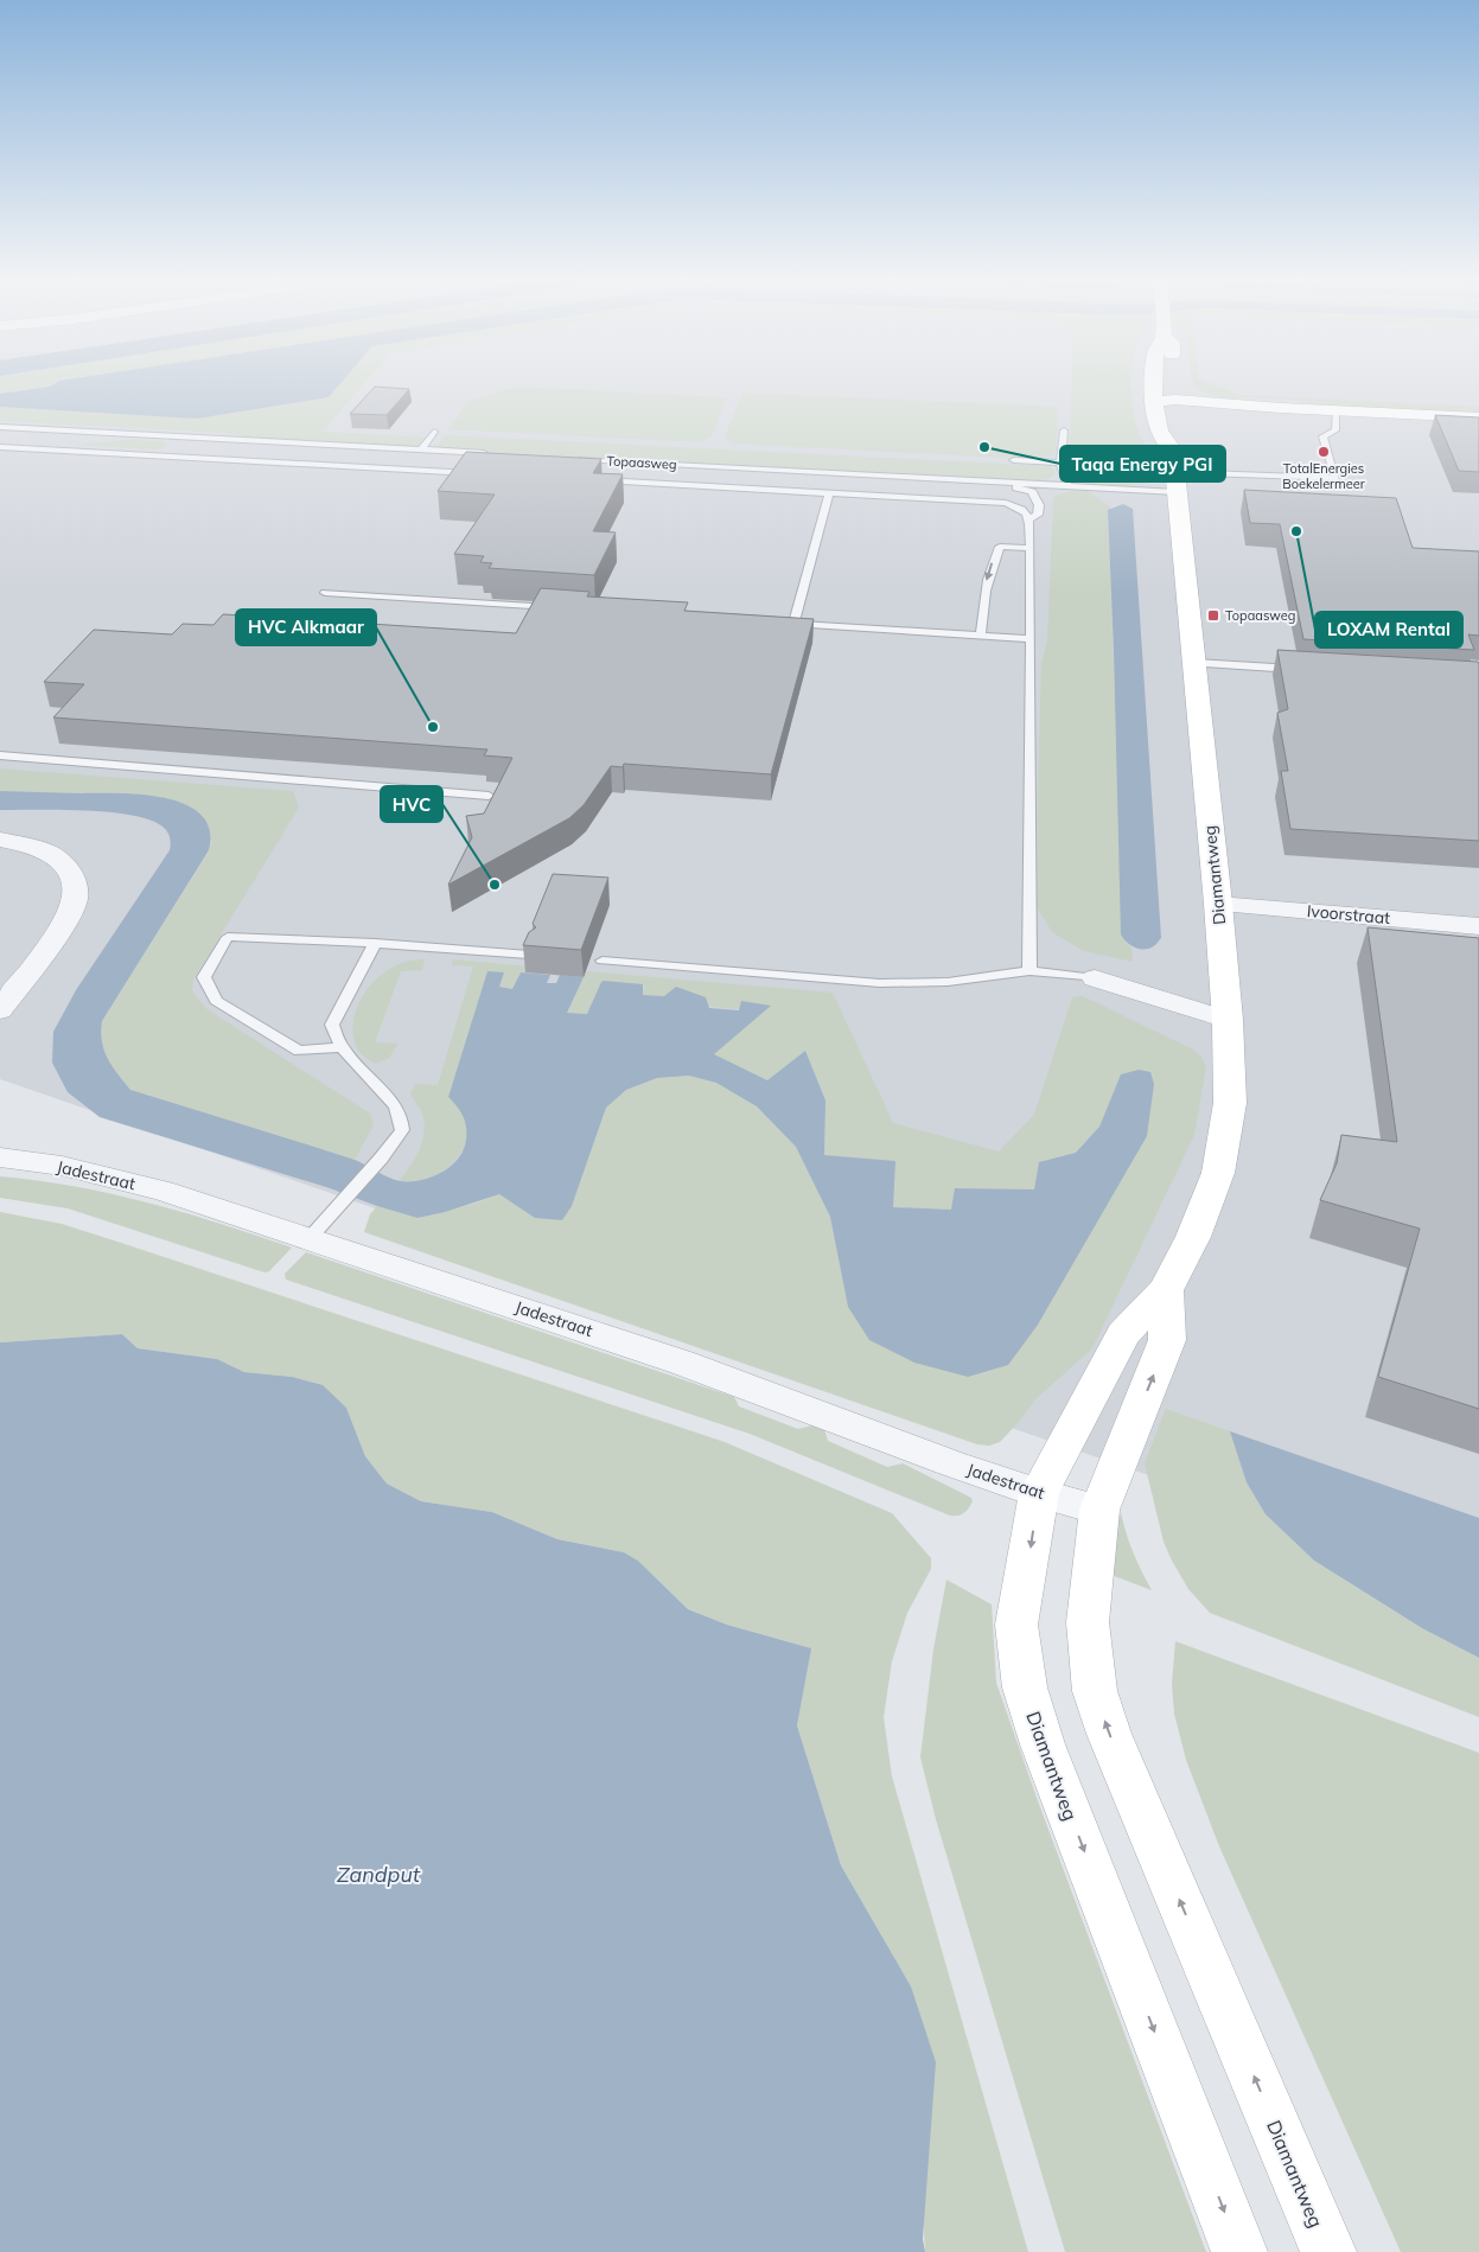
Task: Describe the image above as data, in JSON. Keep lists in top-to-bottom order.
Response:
{
  "streets": {
    "street": ["Diamantweg", "Ivoorstraat", "Jadestraat"],
    "lane": ["Topaasweg"]
  },
  "crossings": [
    ["Topaasweg", "Diamantweg"],
    ["Diamantweg", "Ivoorstraat"],
    ["Diamantweg", "Jadestraat"]
  ],
  "water": ["Zandput"],
  "places": {
    "other": [
      "Taqa Energy PGI",
      "TotalEnergies Boekelermeer",
      "LOXAM Rental",
      "HVC Alkmaar",
      "HVC"
    ],
    "transit": ["Topaasweg"]
  }
}
